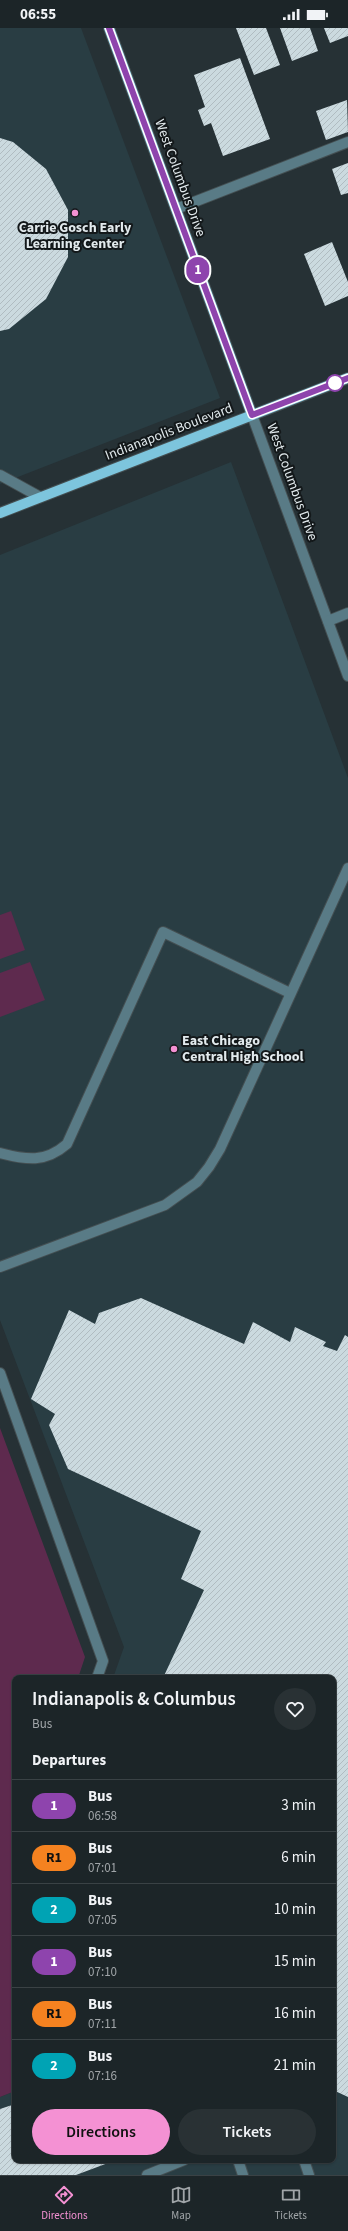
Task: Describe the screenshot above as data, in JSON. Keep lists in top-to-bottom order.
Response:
{
  "streets": {
    "main road": ["West Columbus Drive", "Indianapolis Boulevard"]
  },
  "crossings": [
    ["West Columbus Drive", "Indianapolis Boulevard"]
  ],
  "places": ["Carrie Gosch Early Learning Center", "East Chicago Central High School"],
  "lines": ["bus line 1"],
  "page": {
    "status": "06:55",
    "on_map": "1",
    "heading": [
      ["Indianapolis & Columbus", "Bus"],
      "Departures"
    ],
    "list": [
      {
        "mark": "1",
        "name": "Bus",
        "note": "06:58",
        "value": "3 min"
      },
      {
        "mark": "R1",
        "name": "Bus",
        "note": "07:01",
        "value": "6 min"
      },
      {
        "mark": "2",
        "name": "Bus",
        "note": "07:05",
        "value": "10 min"
      },
      {
        "mark": "1",
        "name": "Bus",
        "note": "07:10",
        "value": "15 min"
      },
      {
        "mark": "R1",
        "name": "Bus",
        "note": "07:11",
        "value": "16 min"
      },
      {
        "mark": "2",
        "name": "Bus",
        "note": "07:16",
        "value": "21 min"
      }
    ],
    "buttons": ["Directions", "Tickets"],
    "tabs": ["Directions", "Map", "Tickets"]
  }
}
